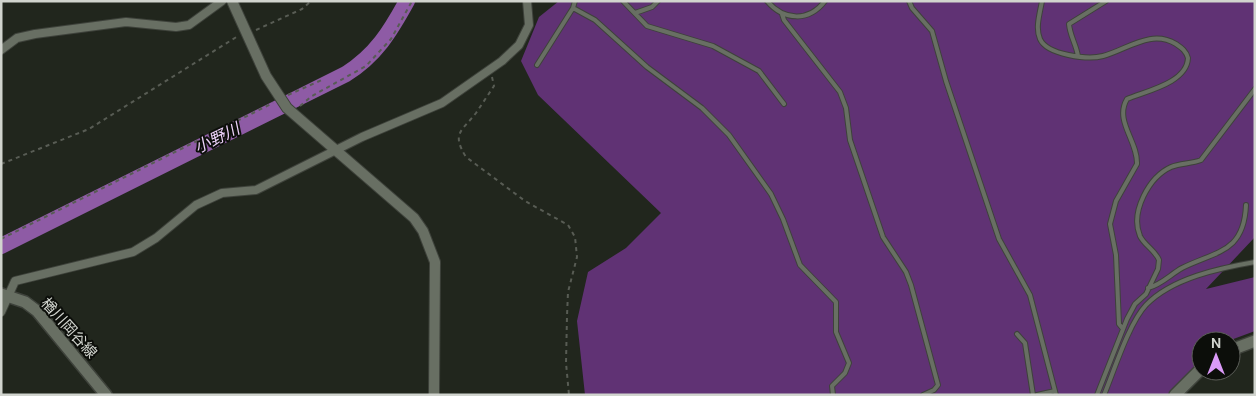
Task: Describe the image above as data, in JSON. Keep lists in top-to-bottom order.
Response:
{
  "streets": {
    "main road": ["楢川岡谷線"]
  },
  "water": ["小野川"],
  "north": "top"
}
